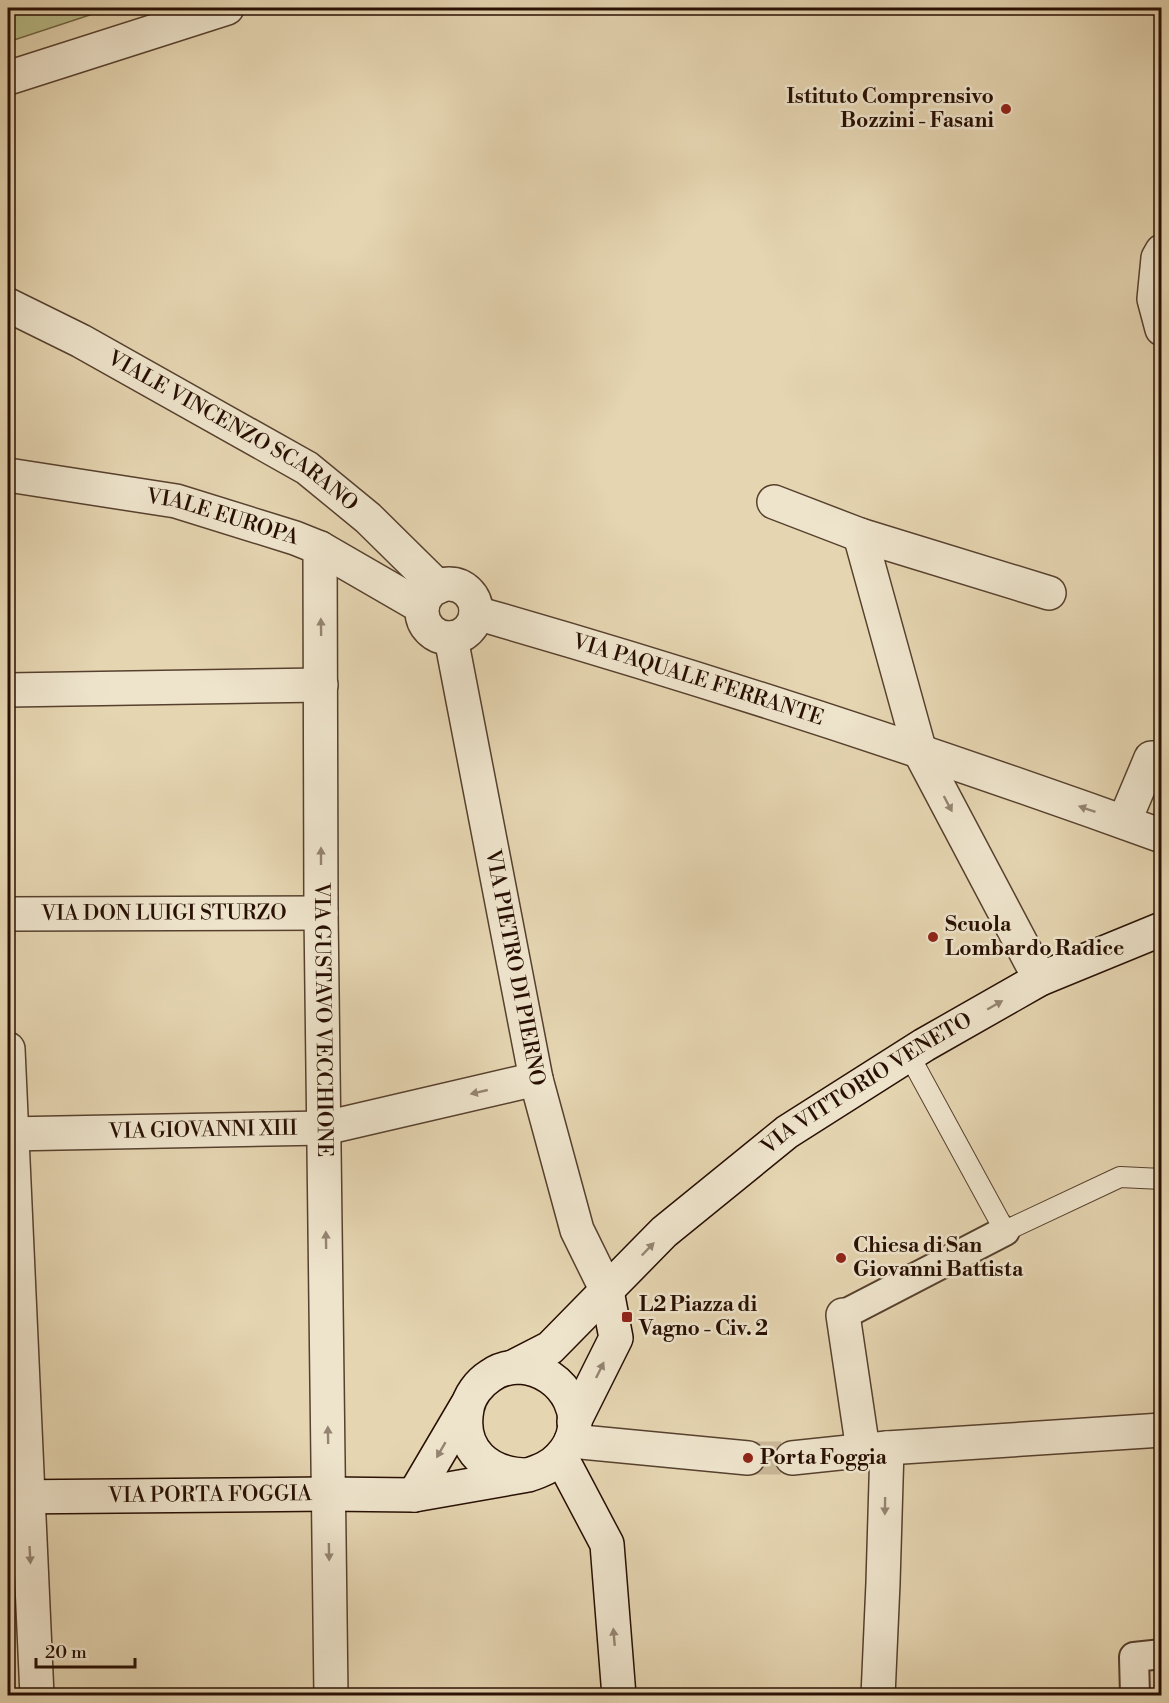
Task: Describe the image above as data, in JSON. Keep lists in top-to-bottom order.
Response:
{
  "streets": {
    "street": [
      "VIALE VINCENZO SCARANO",
      "VIALE EUROPA",
      "VIA PAQUALE FERRANTE",
      "VIA DON LUIGI STURZO",
      "VIA PIETRO DI PIERNO",
      "VIA GUSTAVO VECCHIONE",
      "VIA VITTORIO VENETO",
      "VIA GIOVANNI XIII",
      "VIA PORTA FOGGIA"
    ]
  },
  "crossings": [
    ["VIALE VINCENZO SCARANO", "VIALE EUROPA"],
    ["VIALE VINCENZO SCARANO", "VIA PAQUALE FERRANTE"],
    ["VIALE VINCENZO SCARANO", "VIA PIETRO DI PIERNO"],
    ["VIALE EUROPA", "VIA PAQUALE FERRANTE"],
    ["VIALE EUROPA", "VIA PIETRO DI PIERNO"],
    ["VIALE EUROPA", "VIA GUSTAVO VECCHIONE"],
    ["VIA PAQUALE FERRANTE", "VIA PIETRO DI PIERNO"],
    ["VIA DON LUIGI STURZO", "VIA GUSTAVO VECCHIONE"],
    ["VIA PIETRO DI PIERNO", "VIA VITTORIO VENETO"],
    ["VIA PIETRO DI PIERNO", "VIA GIOVANNI XIII"],
    ["VIA PIETRO DI PIERNO", "VIA PORTA FOGGIA"],
    ["VIA GUSTAVO VECCHIONE", "VIA GIOVANNI XIII"],
    ["VIA GUSTAVO VECCHIONE", "VIA PORTA FOGGIA"],
    ["VIA VITTORIO VENETO", "VIA PORTA FOGGIA"]
  ],
  "one_way": ["VIA GIOVANNI XIII"],
  "places": {
    "other": [
      "Istituto Comprensivo Bozzini - Fasani",
      "Scuola Lombardo Radice",
      "Chiesa di San Giovanni Battista",
      "Porta Foggia"
    ],
    "transit": ["L2 Piazza di Vagno - Civ. 2"]
  },
  "scale_bar": "20 m"
}
